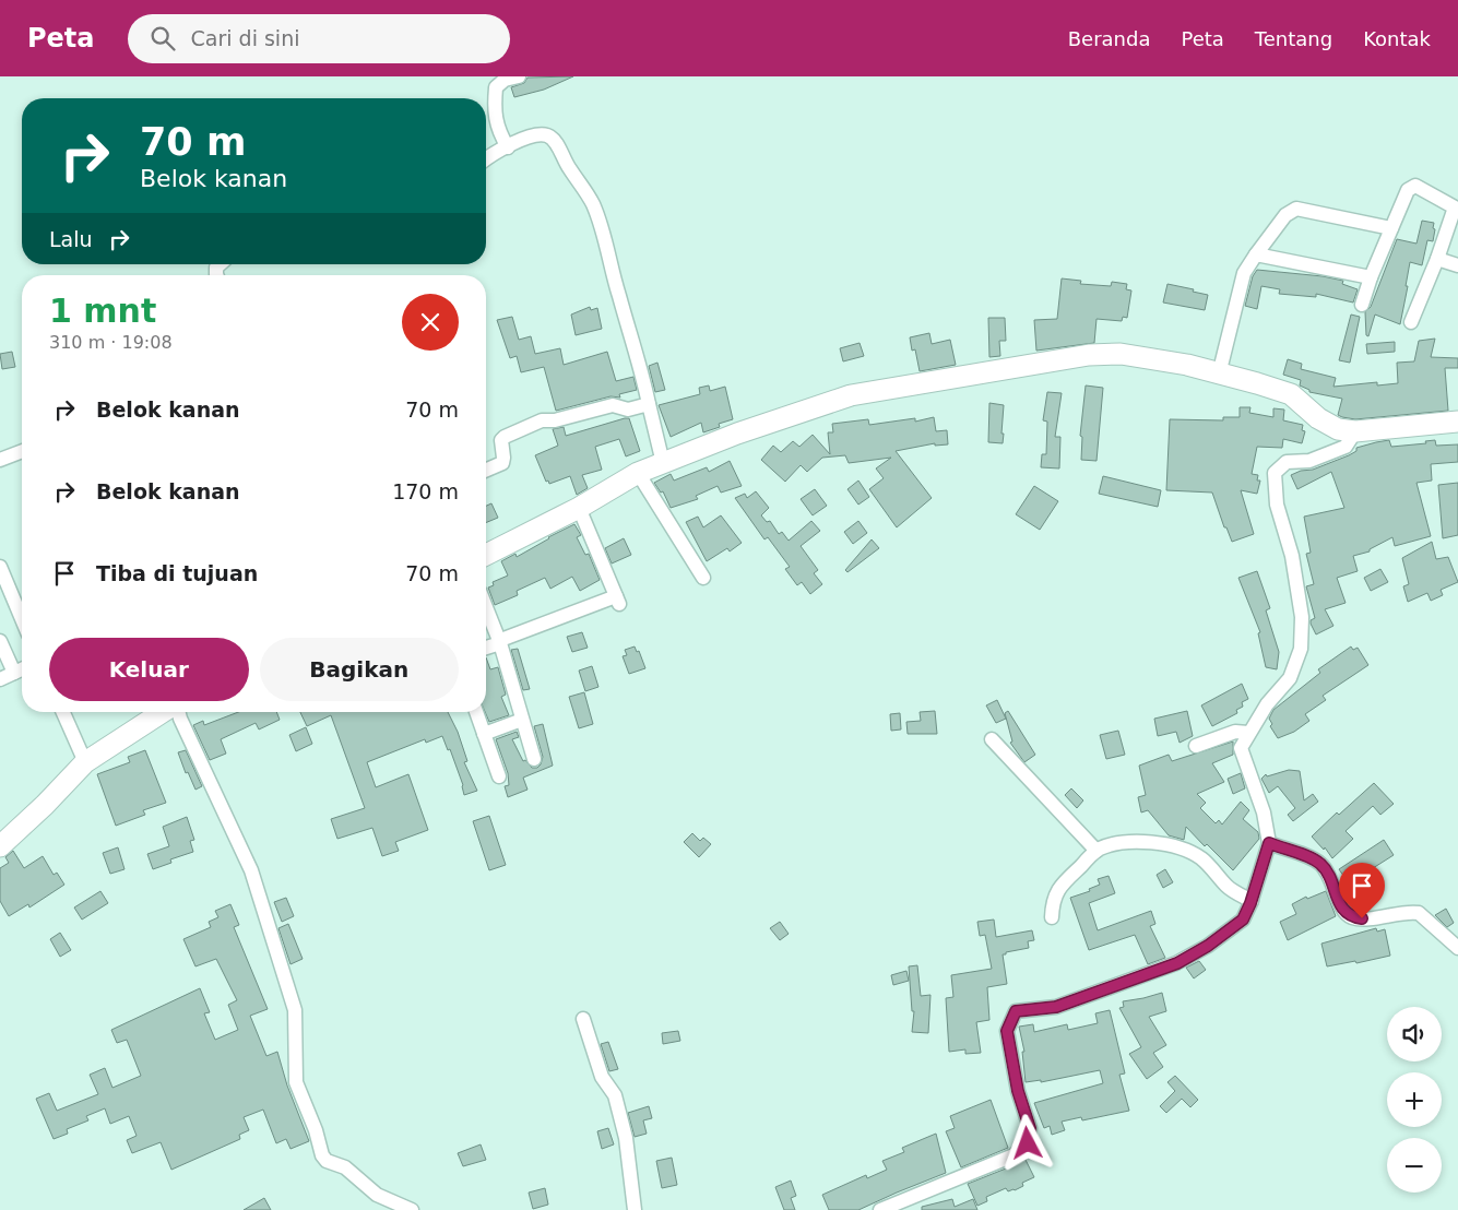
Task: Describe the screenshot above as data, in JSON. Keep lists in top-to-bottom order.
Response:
{
  "page": {
    "header": "Peta",
    "search": "Cari di sini",
    "nav": [
      "Beranda",
      "Peta",
      "Tentang",
      "Kontak"
    ],
    "turn": ["70 m", "Belok kanan"],
    "then": "Lalu",
    "heading": ["1 mnt", "310 m · 19:08"],
    "list": [
      {
        "name": "Belok kanan",
        "value": "70 m"
      },
      {
        "name": "Belok kanan",
        "value": "170 m"
      },
      {
        "name": "Tiba di tujuan",
        "value": "70 m"
      }
    ],
    "buttons": ["Keluar", "Bagikan"],
    "map_buttons": ["+", "−"]
  }
}
